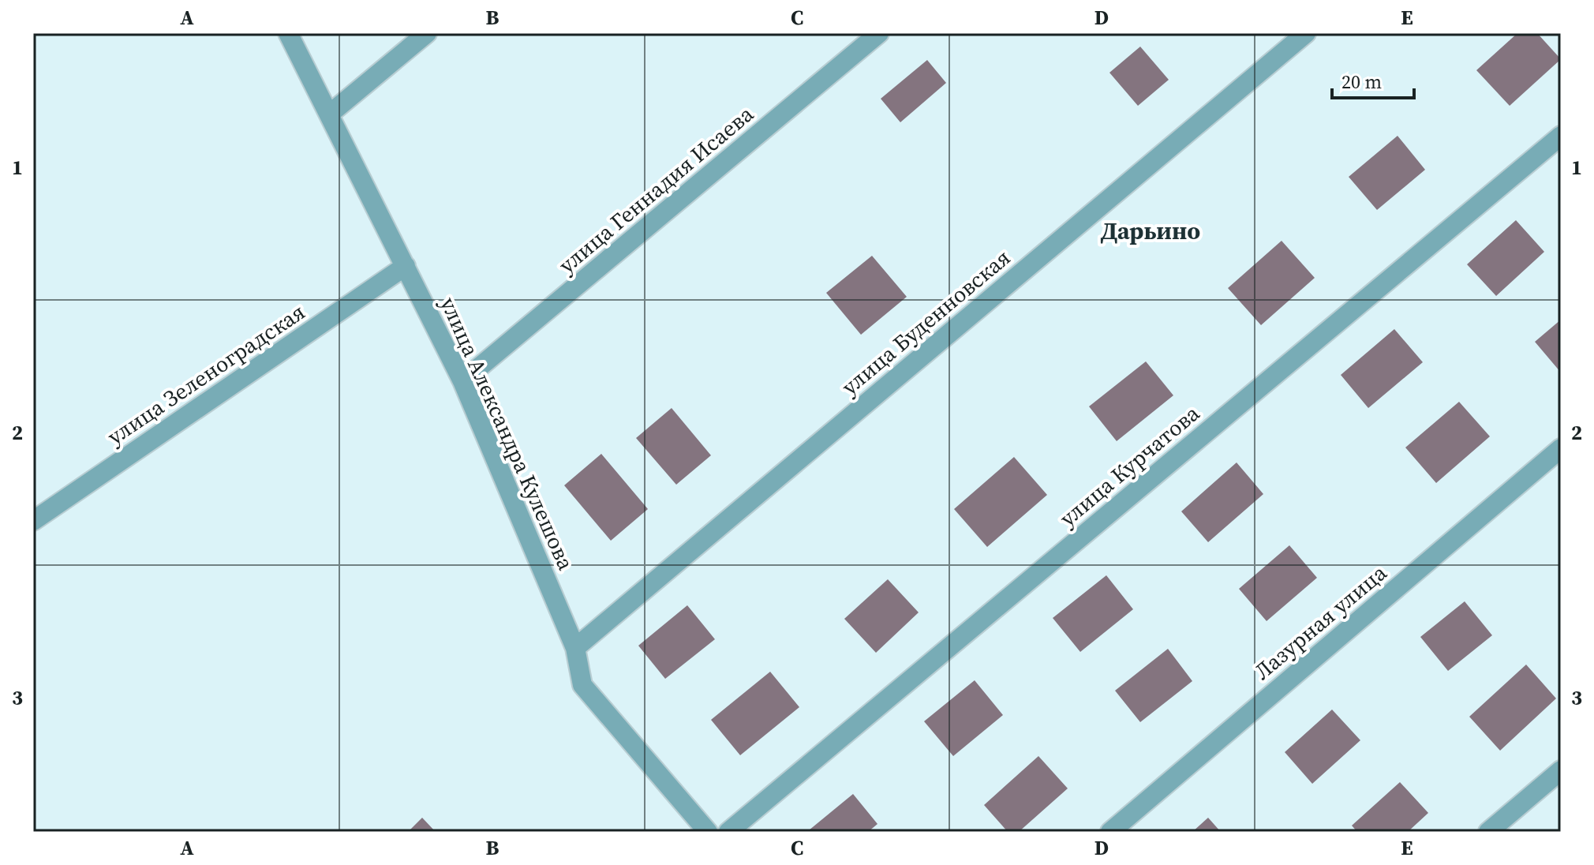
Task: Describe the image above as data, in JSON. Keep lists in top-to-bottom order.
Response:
{
  "streets": {
    "street": [
      "улица Геннадия Исаева",
      "улица Буденновская",
      "улица Зеленоградская",
      "улица Александра Кулешова",
      "улица Курчатова",
      "Лазурная улица"
    ]
  },
  "crossings": [
    ["улица Геннадия Исаева", "улица Александра Кулешова"],
    ["улица Буденновская", "улица Александра Кулешова"],
    ["улица Зеленоградская", "улица Александра Кулешова"]
  ],
  "districts": ["Дарьино"],
  "scale_bar": "20 m",
  "grid": {
    "columns": [
      "A",
      "B",
      "C",
      "D",
      "E"
    ],
    "rows": ["1", "2", "3"]
  }
}
